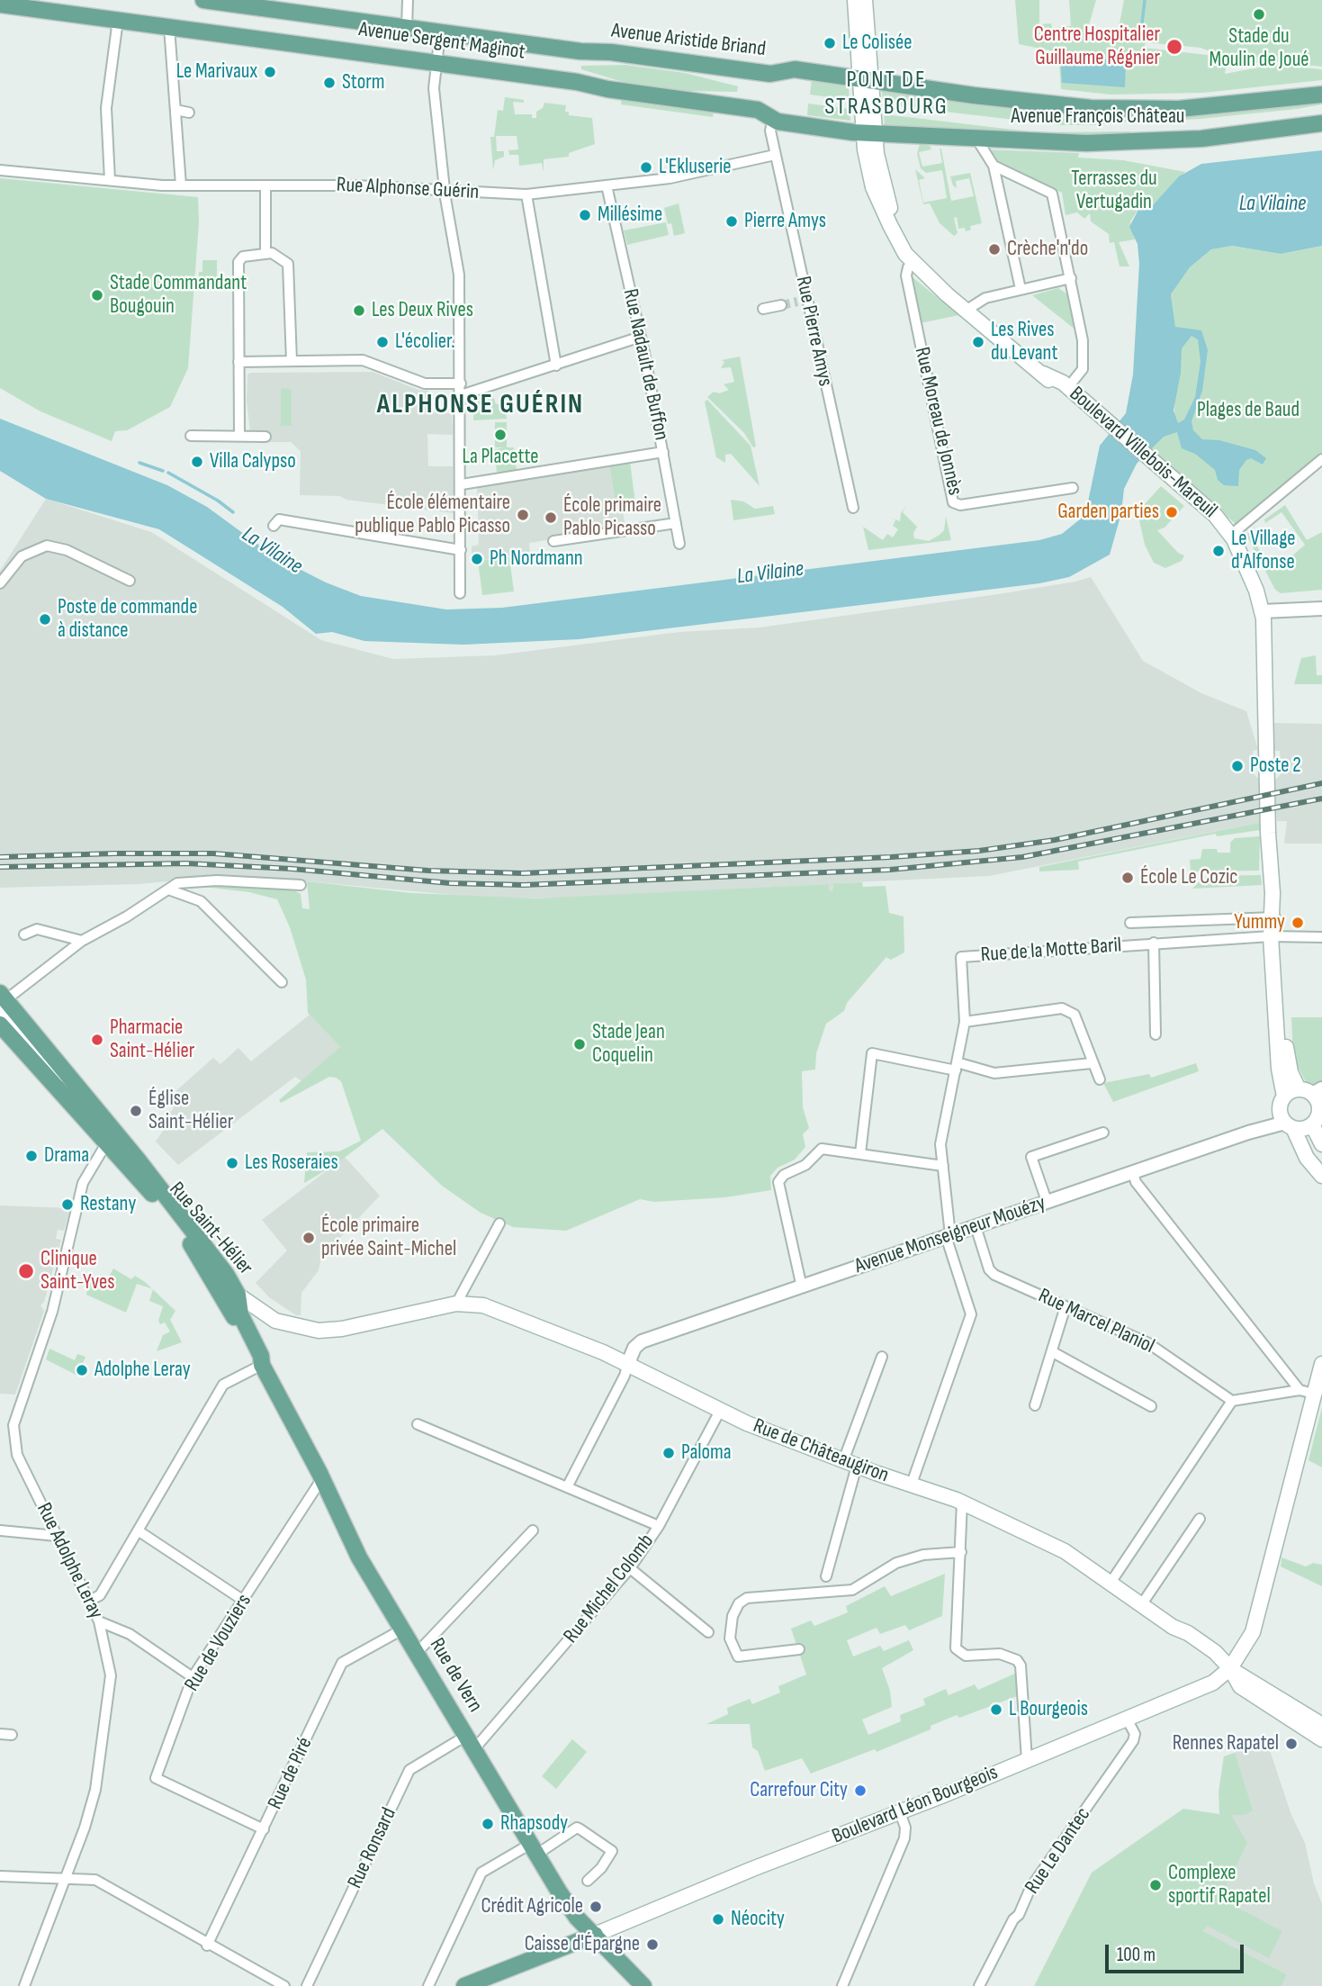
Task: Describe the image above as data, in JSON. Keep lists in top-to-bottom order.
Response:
{
  "streets": {
    "main road": [
      "Avenue Aristide Briand",
      "Avenue Sergent Maginot",
      "Avenue François Château",
      "Boulevard Villebois-Mareuil",
      "Rue Saint-Hélier",
      "Rue de Châteaugiron",
      "Rue de Vern",
      "Boulevard Léon Bourgeois"
    ],
    "street": [
      "Rue Alphonse Guérin",
      "Rue Pierre Amys",
      "Rue Nadault de Buffon",
      "Rue Moreau de Jonnès",
      "Rue de la Motte Baril",
      "Avenue Monseigneur Mouézy",
      "Rue Marcel Planiol",
      "Rue Adolphe Leray",
      "Rue Michel Colomb",
      "Rue de Vouziers",
      "Rue de Piré",
      "Rue Ronsard",
      "Rue Le Dantec"
    ]
  },
  "crossings": [
    ["Avenue Aristide Briand", "Avenue Sergent Maginot"],
    ["Avenue Aristide Briand", "Avenue François Château"],
    ["Avenue Sergent Maginot", "Avenue François Château"],
    ["Avenue Sergent Maginot", "Boulevard Villebois-Mareuil"],
    ["Avenue François Château", "Boulevard Villebois-Mareuil"],
    ["Rue Alphonse Guérin", "Rue Pierre Amys"],
    ["Rue Alphonse Guérin", "Rue Nadault de Buffon"],
    ["Rue Moreau de Jonnès", "Boulevard Villebois-Mareuil"],
    ["Rue de la Motte Baril", "Avenue Monseigneur Mouézy"],
    ["Rue de la Motte Baril", "Rue de Châteaugiron"],
    ["Rue Saint-Hélier", "Rue de Châteaugiron"],
    ["Rue Saint-Hélier", "Rue Adolphe Leray"],
    ["Rue Saint-Hélier", "Rue de Vern"],
    ["Avenue Monseigneur Mouézy", "Rue Marcel Planiol"],
    ["Avenue Monseigneur Mouézy", "Rue de Châteaugiron"],
    ["Rue de Châteaugiron", "Rue Michel Colomb"],
    ["Rue de Châteaugiron", "Rue de Vern"],
    ["Rue de Châteaugiron", "Boulevard Léon Bourgeois"],
    ["Rue Michel Colomb", "Rue de Vern"],
    ["Rue Michel Colomb", "Rue Ronsard"],
    ["Rue de Vouziers", "Rue de Vern"],
    ["Rue de Vouziers", "Rue de Piré"],
    ["Rue de Vern", "Rue de Piré"],
    ["Rue de Vern", "Boulevard Léon Bourgeois"],
    ["Rue de Vern", "Rue Ronsard"],
    ["Boulevard Léon Bourgeois", "Rue Le Dantec"]
  ],
  "districts": ["PONT DE STRASBOURG", "ALPHONSE GUÉRIN"],
  "water": ["La Vilaine"],
  "parks": ["Terrasses du Vertugadin", "Plages de Baud"],
  "places": [
    "Stade du Moulin de Joué",
    "Le Colisée",
    "Centre Hospitalier Guillaume Régnier",
    "Le Marivaux",
    "Storm",
    "L'Ekluserie",
    "Millésime",
    "Pierre Amys",
    "Crèche'n'do",
    "Stade Commandant Bougouin",
    "Les Deux Rives",
    "L'écolier.",
    "Les Rives du Levant",
    "La Placette",
    "Villa Calypso",
    "Garden parties",
    "École élémentaire publique Pablo Picasso",
    "École primaire Pablo Picasso",
    "Le Village d'Alfonse",
    "Ph Nordmann",
    "Poste de commande à distance",
    "Poste 2",
    "École Le Cozic",
    "Yummy",
    "Pharmacie Saint-Hélier",
    "Stade Jean Coquelin",
    "Église Saint-Hélier",
    "Drama",
    "Les Roseraies",
    "Restany",
    "École primaire privée Saint-Michel",
    "Clinique Saint-Yves",
    "Adolphe Leray",
    "Paloma",
    "L Bourgeois",
    "Rennes Rapatel",
    "Carrefour City",
    "Rhapsody",
    "Complexe sportif Rapatel",
    "Crédit Agricole",
    "Néocity",
    "Caisse d'Épargne"
  ],
  "scale_bar": "100 m"
}
